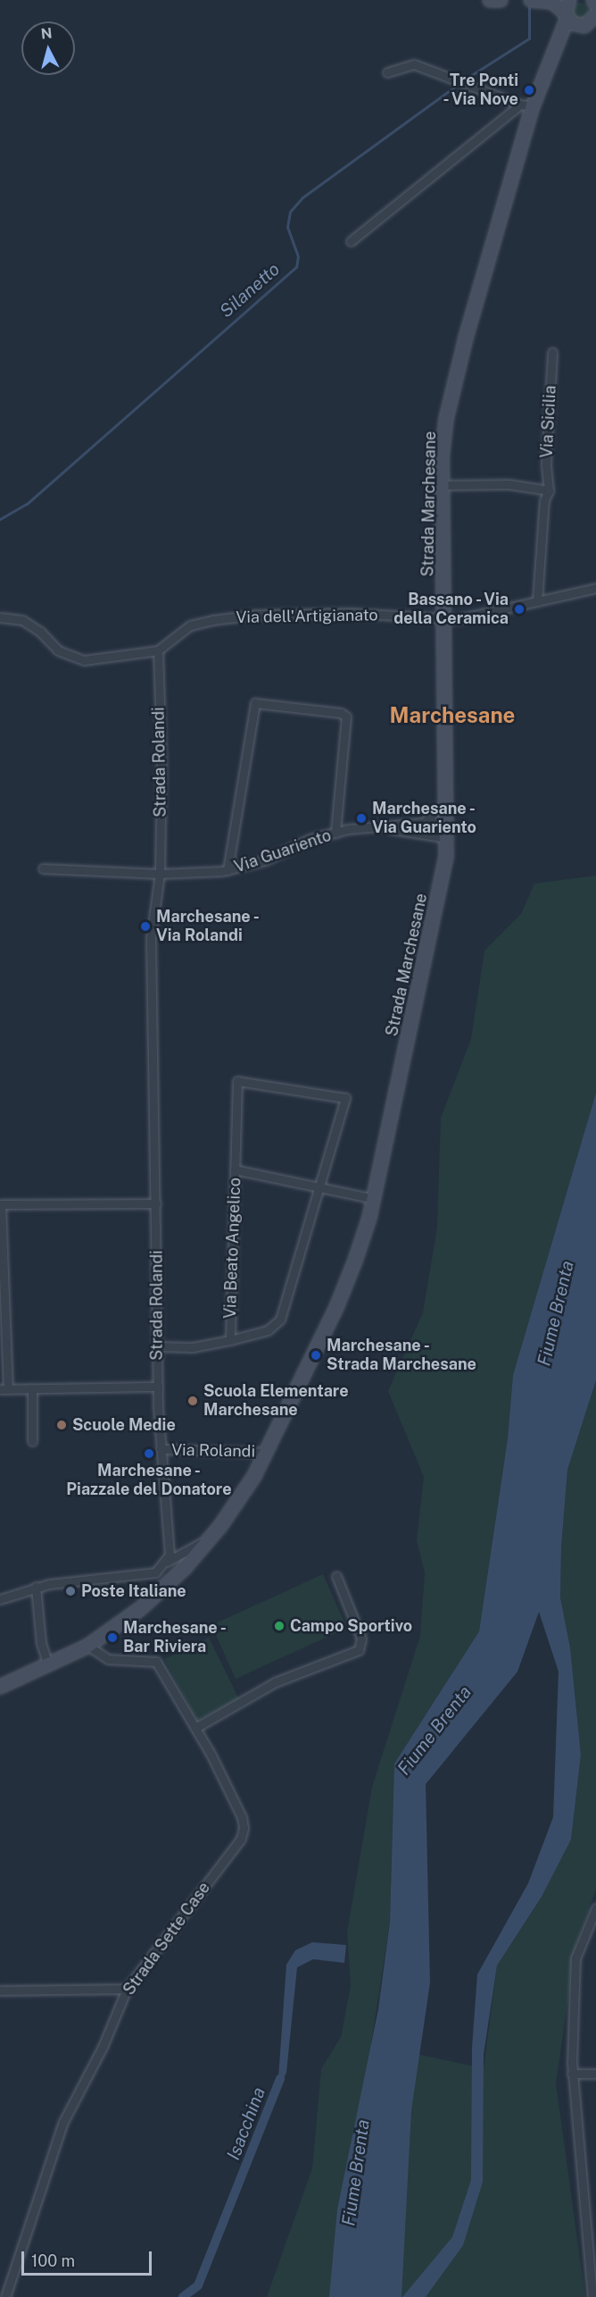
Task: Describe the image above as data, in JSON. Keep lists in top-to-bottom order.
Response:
{
  "streets": {
    "main road": ["Strada Marchesane"],
    "street": [
      "Via Sicilia",
      "Via dell'Artigianato",
      "Strada Rolandi",
      "Via Guariento",
      "Via Beato Angelico",
      "Via Rolandi",
      "Strada Sette Case"
    ]
  },
  "crossings": [
    ["Via Sicilia", "Via dell'Artigianato"],
    ["Strada Marchesane", "Via dell'Artigianato"],
    ["Strada Marchesane", "Via Guariento"],
    ["Strada Marchesane", "Via Beato Angelico"],
    ["Strada Marchesane", "Via Rolandi"],
    ["Strada Marchesane", "Strada Sette Case"],
    ["Via dell'Artigianato", "Strada Rolandi"],
    ["Strada Rolandi", "Via Guariento"],
    ["Strada Rolandi", "Via Rolandi"]
  ],
  "districts": ["Marchesane"],
  "water": ["Silanetto", "Fiume Brenta", "Isacchina"],
  "places": [
    "Tre Ponti - Via Nove",
    "Bassano - Via della Ceramica",
    "Marchesane - Via Guariento",
    "Marchesane - Via Rolandi",
    "Marchesane - Strada Marchesane",
    "Scuola Elementare Marchesane",
    "Scuole Medie",
    "Marchesane - Piazzale del Donatore",
    "Poste Italiane",
    "Campo Sportivo",
    "Marchesane - Bar Riviera"
  ],
  "scale_bar": "100 m",
  "north": "top"
}
